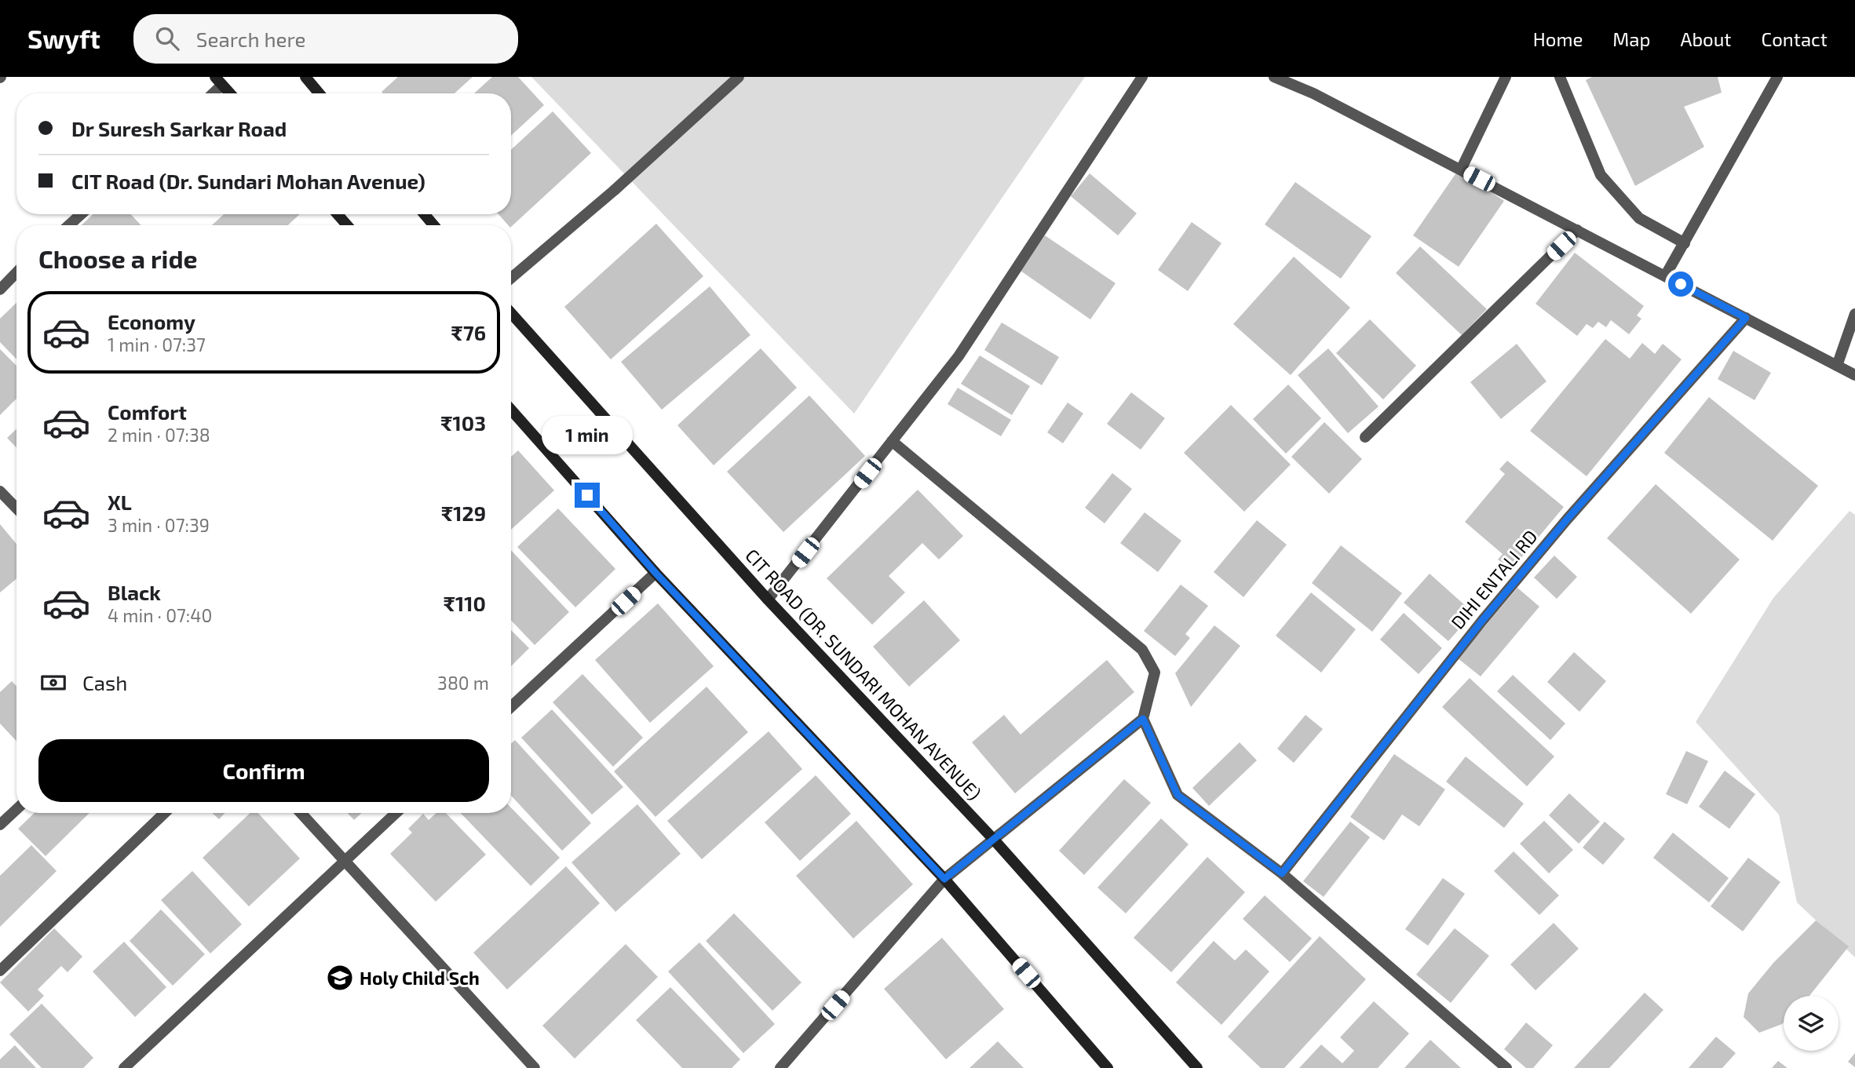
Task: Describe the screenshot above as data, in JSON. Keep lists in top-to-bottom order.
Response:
{
  "streets": {
    "main road": ["CIT ROAD (DR. SUNDARI MOHAN AVENUE)"],
    "street": ["DIHI ENTALI RD"]
  },
  "places": {
    "school or university": ["Holy Child Sch"]
  },
  "page": {
    "header": "Swyft",
    "search": "Search here",
    "nav": [
      "Home",
      "Map",
      "About",
      "Contact"
    ],
    "banner": ["Dr Suresh Sarkar Road", "CIT Road (Dr. Sundari Mohan Avenue)"],
    "heading": "Choose a ride",
    "list": [
      {
        "name": "Economy",
        "note": "1 min · 07:37",
        "value": "₹76"
      },
      {
        "name": "Comfort",
        "note": "2 min · 07:38",
        "value": "₹103"
      },
      {
        "name": "XL",
        "note": "3 min · 07:39",
        "value": "₹129"
      },
      {
        "name": "Black",
        "note": "4 min · 07:40",
        "value": "₹110"
      }
    ],
    "bubble": "1 min",
    "pay": ["Cash", "380 m"],
    "buttons": "Confirm"
  }
}
